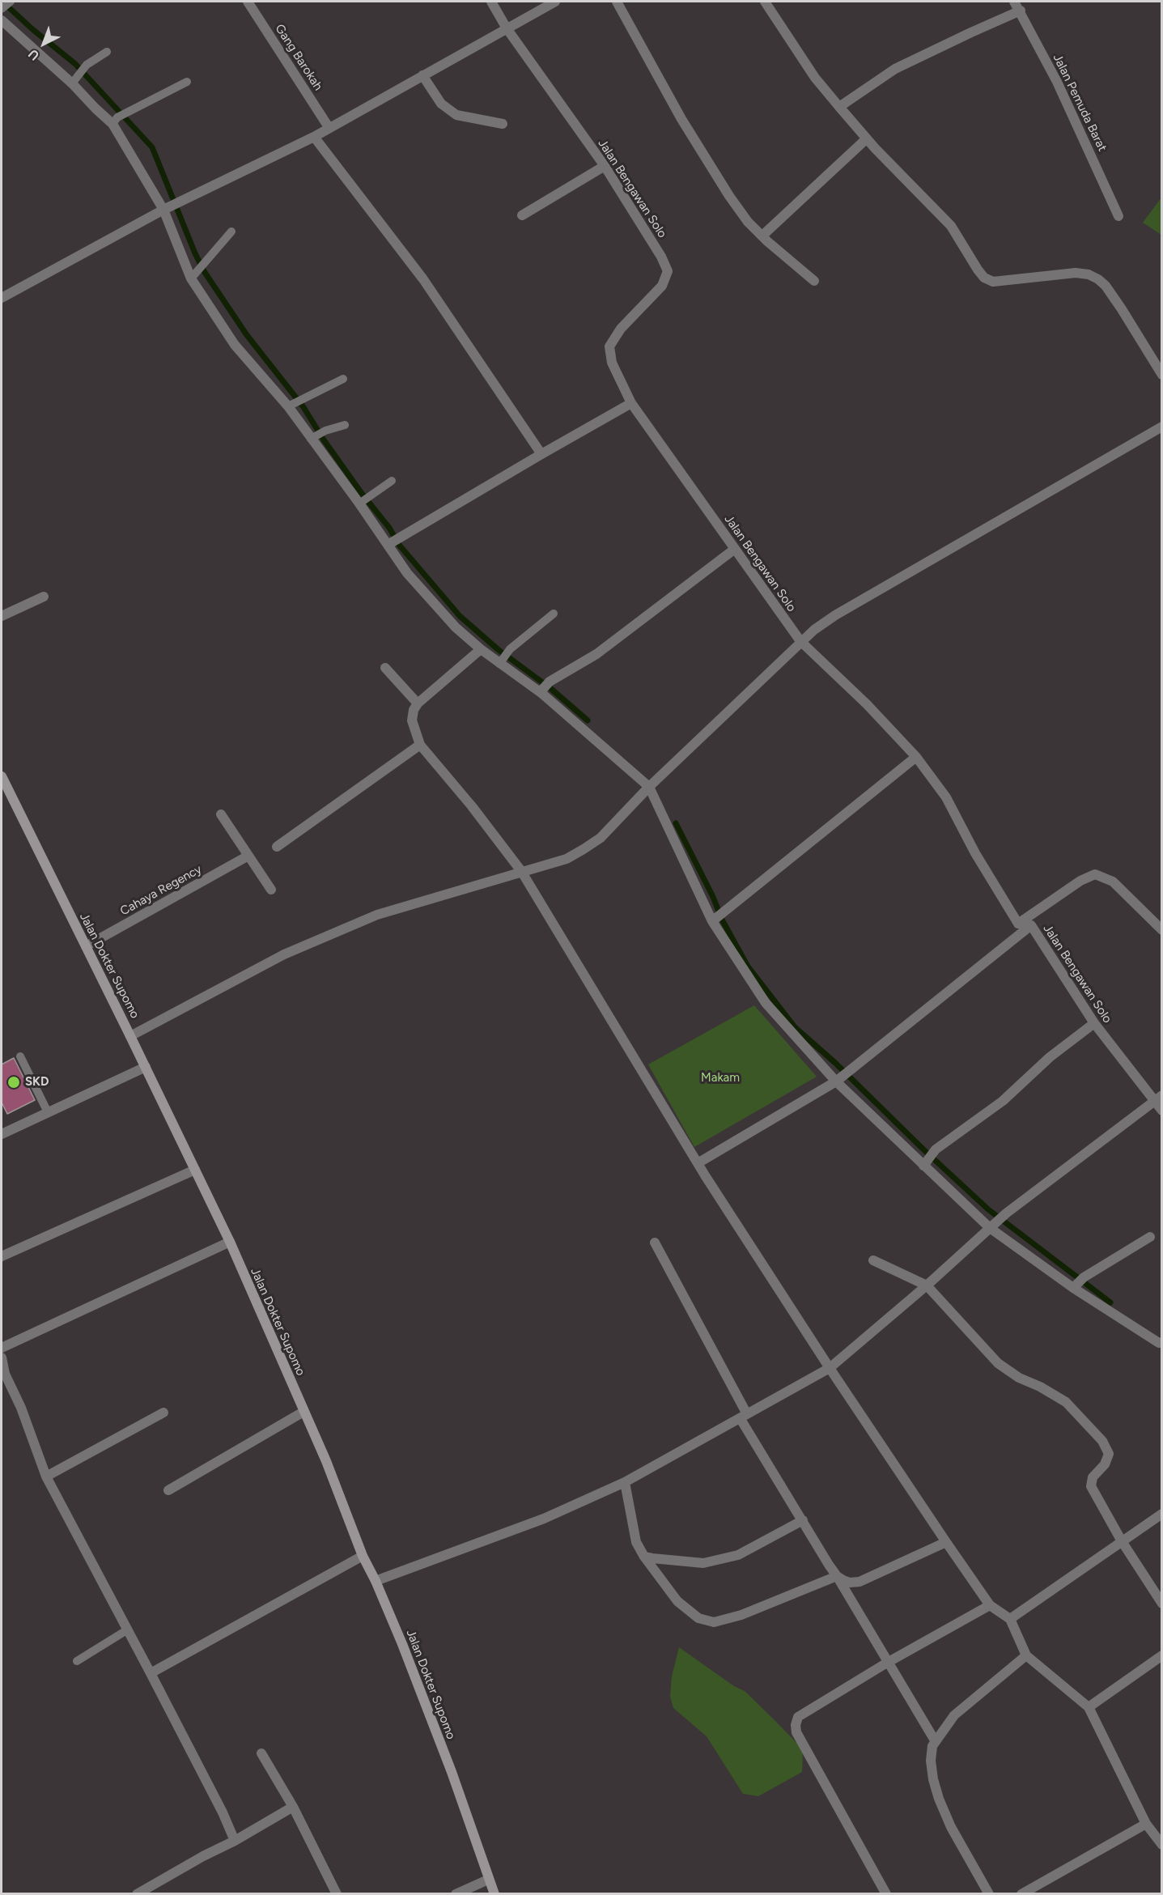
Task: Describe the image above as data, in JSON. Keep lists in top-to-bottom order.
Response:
{
  "streets": {
    "street": [
      "Gang Barokah",
      "Jalan Pemuda Barat",
      "Jalan Bengawan Solo",
      "Cahaya Regency",
      "Jalan Dokter Supomo"
    ]
  },
  "crossings": [
    ["Cahaya Regency", "Jalan Dokter Supomo"]
  ],
  "parks": ["Makam"],
  "places": ["SKD"],
  "north": "bottom left"
}
